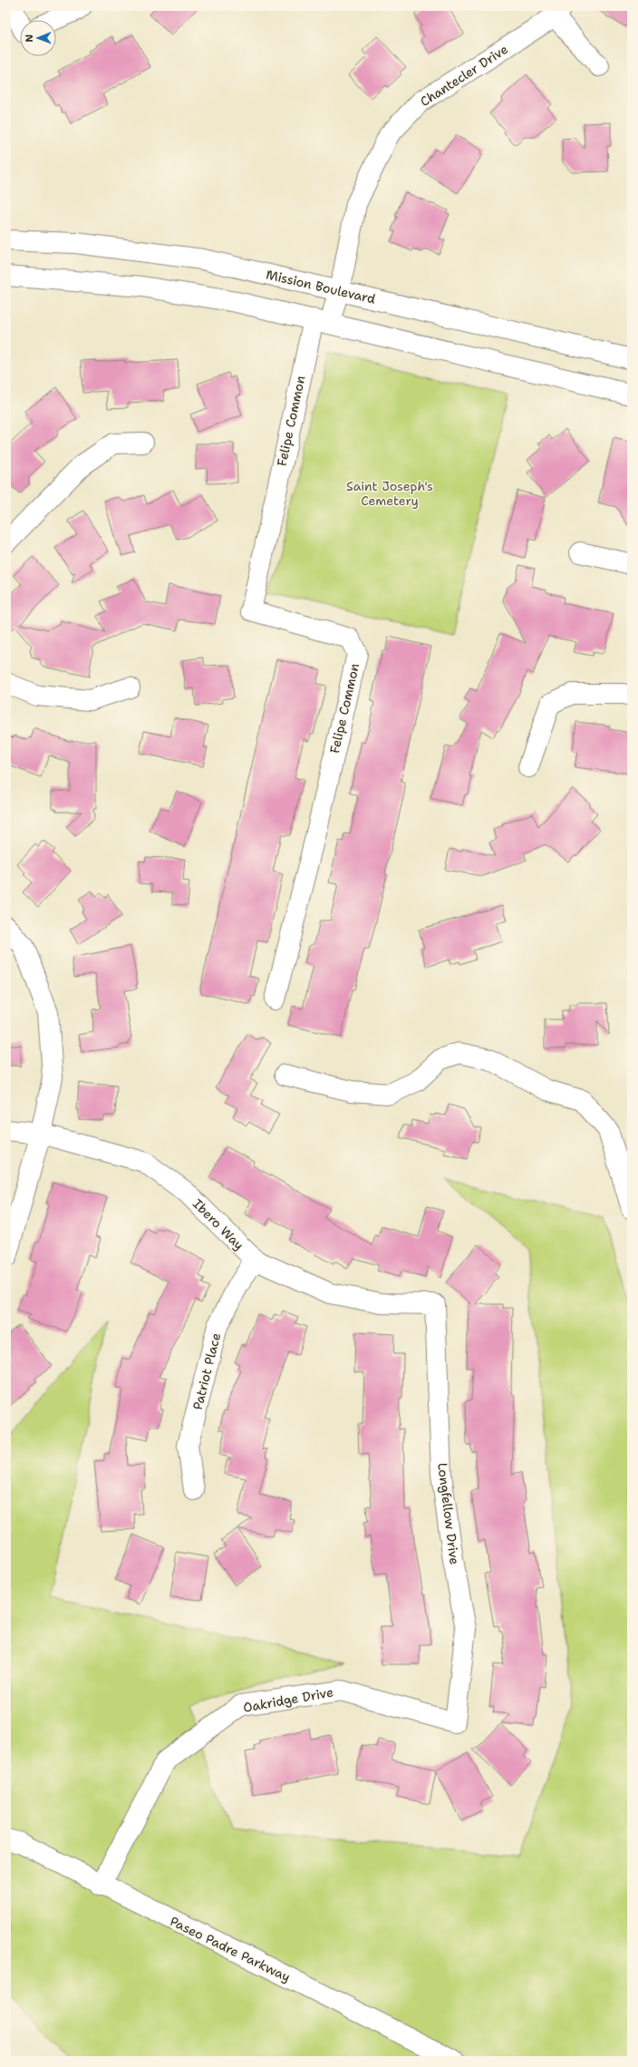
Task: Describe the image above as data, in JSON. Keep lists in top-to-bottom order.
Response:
{
  "streets": {
    "street": [
      "Chantecler Drive",
      "Mission Boulevard",
      "Felipe Common",
      "Ibero Way",
      "Patriot Place",
      "Longfellow Drive",
      "Oakridge Drive",
      "Paseo Padre Parkway"
    ]
  },
  "crossings": [
    ["Chantecler Drive", "Mission Boulevard"],
    ["Chantecler Drive", "Felipe Common"],
    ["Ibero Way", "Patriot Place"],
    ["Ibero Way", "Longfellow Drive"],
    ["Longfellow Drive", "Oakridge Drive"],
    ["Oakridge Drive", "Paseo Padre Parkway"]
  ],
  "parks": ["Saint Joseph's Cemetery"],
  "north": "left"
}
